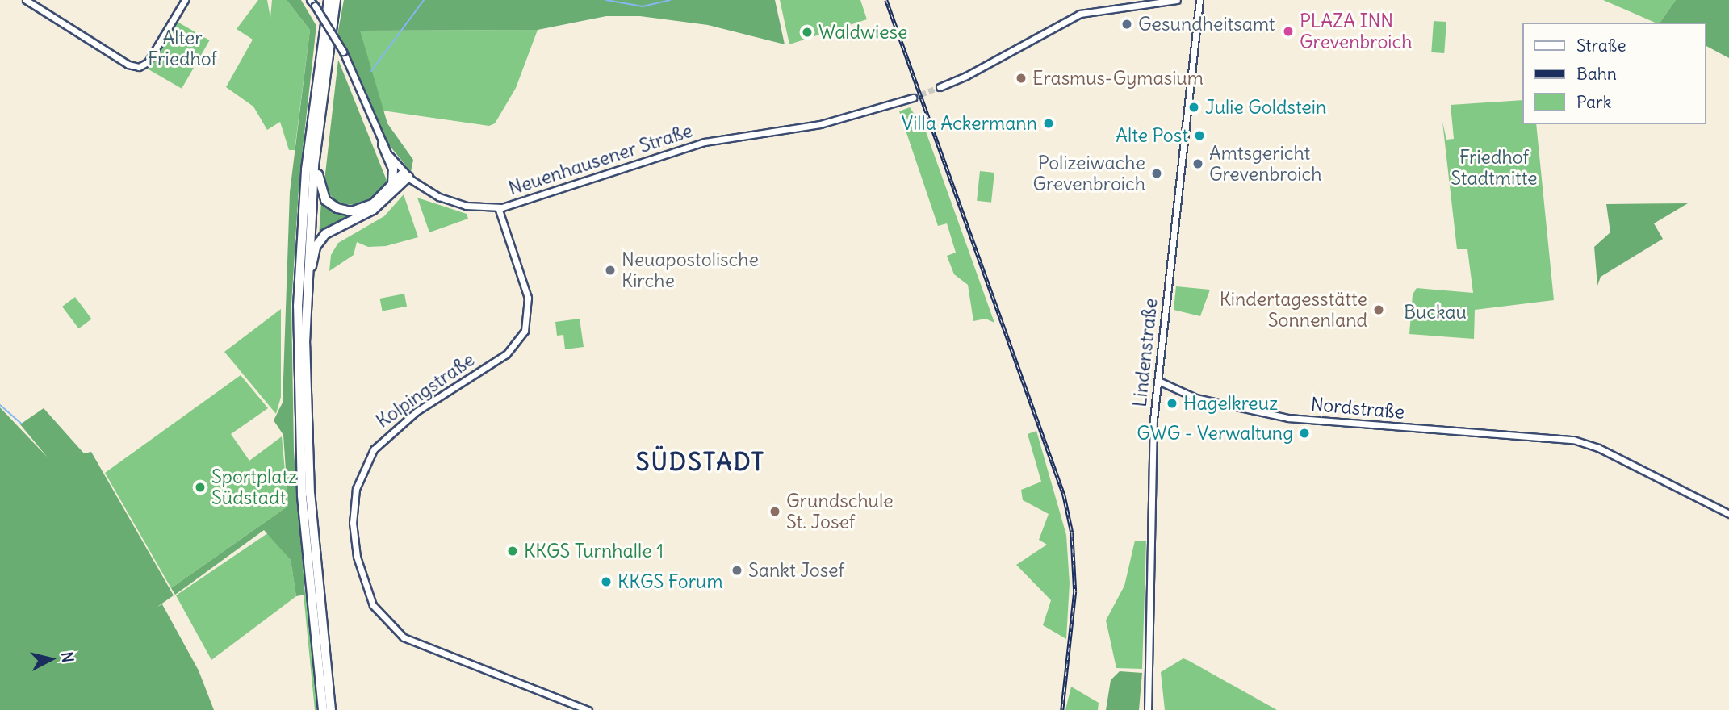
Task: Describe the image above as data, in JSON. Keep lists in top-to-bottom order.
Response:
{
  "streets": {
    "main road": [
      "Neuenhausener Straße",
      "Lindenstraße",
      "Kolpingstraße",
      "Nordstraße"
    ]
  },
  "crossings": [
    ["Neuenhausener Straße", "Kolpingstraße"],
    ["Lindenstraße", "Nordstraße"]
  ],
  "districts": ["SÜDSTADT"],
  "parks": ["Alter Friedhof", "Friedhof Stadtmitte", "Buckau"],
  "places": [
    "Gesundheitsamt",
    "PLAZA INN Grevenbroich",
    "Waldwiese",
    "Erasmus-Gymasium",
    "Julie Goldstein",
    "Villa Ackermann",
    "Alte Post",
    "Amtsgericht Grevenbroich",
    "Polizeiwache Grevenbroich",
    "Neuapostolische Kirche",
    "Kindertagesstätte Sonnenland",
    "Hagelkreuz",
    "GWG - Verwaltung",
    "Sportplatz Südstadt",
    "Grundschule St. Josef",
    "KKGS Turnhalle 1",
    "Sankt Josef",
    "KKGS Forum"
  ],
  "legend": ["Straße", "Bahn", "Park"],
  "north": "right"
}
